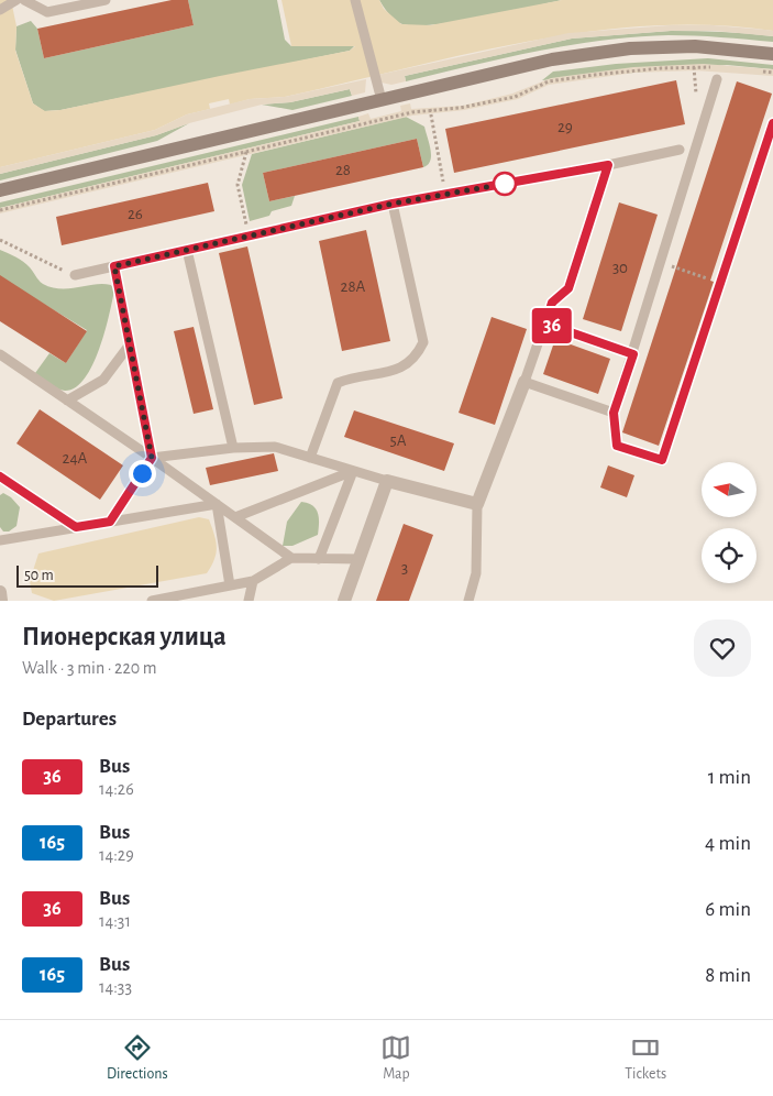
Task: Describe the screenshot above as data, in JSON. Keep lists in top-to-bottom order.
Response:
{
  "lines": ["bus line 36"],
  "house_numbers": [
    "29",
    "28",
    "26",
    "30",
    "28А",
    "5А",
    "24А",
    "3"
  ],
  "scale_bar": "50 m",
  "north": "left",
  "page": {
    "on_map": "36",
    "scale": "50 m",
    "heading": [
      ["Пионерская улица", "Walk · 3 min · 220 m"],
      "Departures"
    ],
    "list": [
      {
        "mark": "36",
        "name": "Bus",
        "note": "14:26",
        "value": "1 min"
      },
      {
        "mark": "165",
        "name": "Bus",
        "note": "14:29",
        "value": "4 min"
      },
      {
        "mark": "36",
        "name": "Bus",
        "note": "14:31",
        "value": "6 min"
      },
      {
        "mark": "165",
        "name": "Bus",
        "note": "14:33",
        "value": "8 min"
      }
    ],
    "tabs": ["Directions", "Map", "Tickets"]
  }
}
